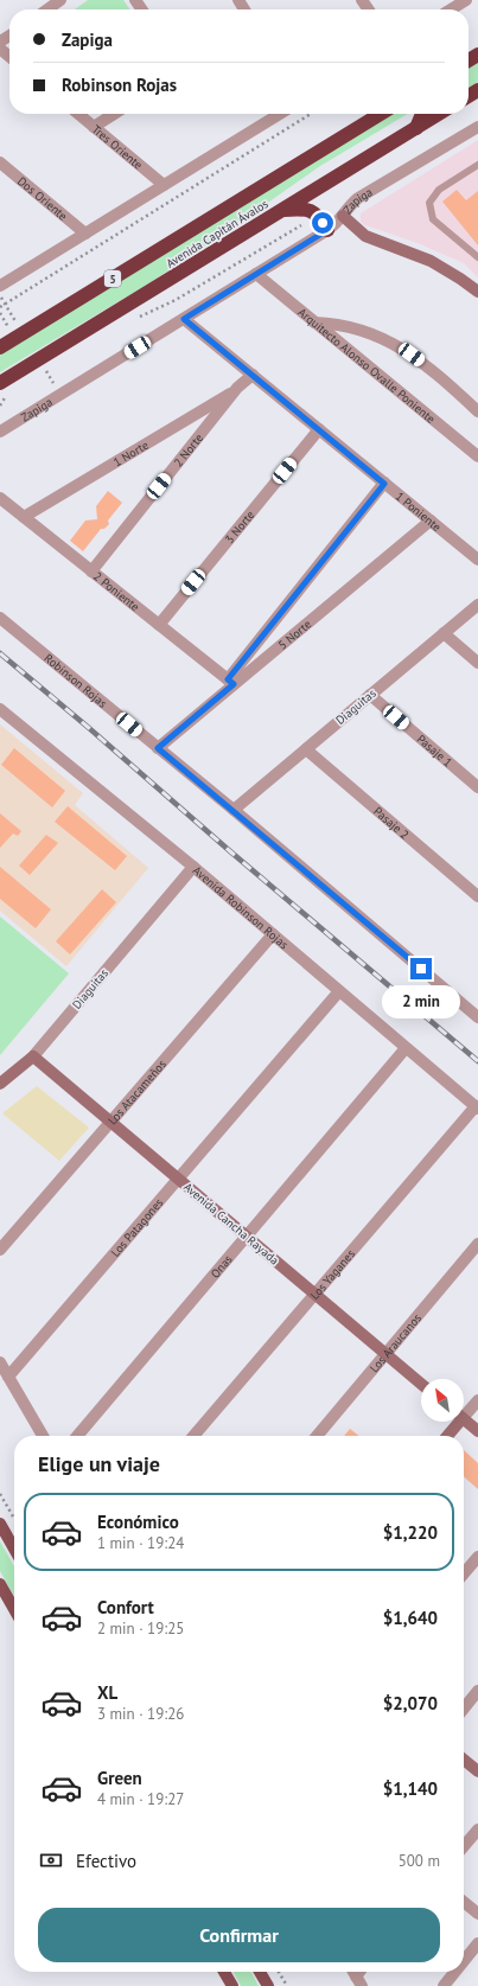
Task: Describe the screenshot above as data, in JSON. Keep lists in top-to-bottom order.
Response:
{
  "streets": {
    "highway": ["Avenida Capitán Ávalos", "5"],
    "street": [
      "Tres Oriente",
      "Dos Oriente",
      "Zapiga",
      "Arquitecto Alonso Ovalle Poniente",
      "2 Norte",
      "1 Norte",
      "1 Poniente",
      "3 Norte",
      "2 Poniente",
      "5 Norte",
      "Robinson Rojas",
      "Diaguitas",
      "Pasaje 1",
      "Pasaje 2",
      "Avenida Robinson Rojas",
      "Los Atacameños",
      "Avenida Cancha Rayada",
      "Los Patagones",
      "Onas",
      "Los Yaganes",
      "Los Araucanos"
    ]
  },
  "crossings": [
    ["Zapiga", "Arquitecto Alonso Ovalle Poniente"],
    ["Zapiga", "1 Poniente"],
    ["2 Norte", "1 Norte"],
    ["2 Norte", "1 Poniente"],
    ["2 Norte", "2 Poniente"],
    ["1 Norte", "2 Poniente"],
    ["1 Poniente", "3 Norte"],
    ["1 Poniente", "5 Norte"],
    ["3 Norte", "2 Poniente"],
    ["2 Poniente", "5 Norte"],
    ["5 Norte", "Robinson Rojas"],
    ["Robinson Rojas", "Diaguitas"],
    ["Diaguitas", "Pasaje 1"],
    ["Diaguitas", "Pasaje 2"],
    ["Diaguitas", "Avenida Robinson Rojas"],
    ["Diaguitas", "Avenida Cancha Rayada"],
    ["Avenida Robinson Rojas", "Los Atacameños"],
    ["Avenida Robinson Rojas", "Los Patagones"],
    ["Avenida Robinson Rojas", "Onas"],
    ["Avenida Robinson Rojas", "Los Yaganes"],
    ["Los Atacameños", "Avenida Cancha Rayada"],
    ["Avenida Cancha Rayada", "Los Patagones"],
    ["Avenida Cancha Rayada", "Onas"],
    ["Avenida Cancha Rayada", "Los Yaganes"],
    ["Avenida Cancha Rayada", "Los Araucanos"]
  ],
  "north": "top left",
  "page": {
    "banner": ["Zapiga", "Robinson Rojas"],
    "bubble": "2 min",
    "heading": "Elige un viaje",
    "list": [
      {
        "name": "Económico",
        "note": "1 min · 19:24",
        "value": "$1,220"
      },
      {
        "name": "Confort",
        "note": "2 min · 19:25",
        "value": "$1,640"
      },
      {
        "name": "XL",
        "note": "3 min · 19:26",
        "value": "$2,070"
      },
      {
        "name": "Green",
        "note": "4 min · 19:27",
        "value": "$1,140"
      }
    ],
    "pay": ["Efectivo", "500 m"],
    "buttons": "Confirmar"
  }
}
